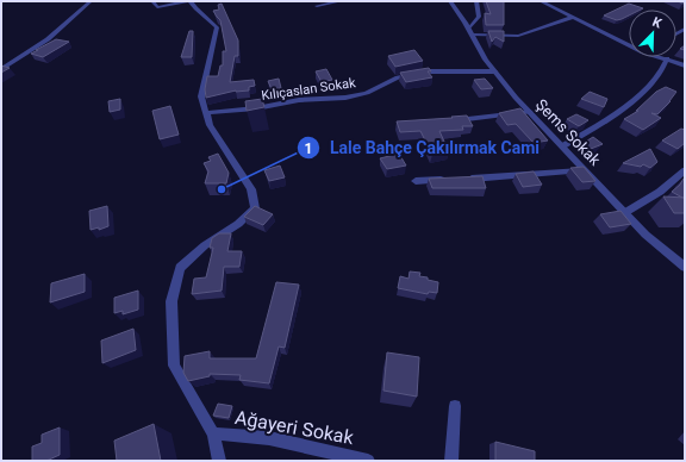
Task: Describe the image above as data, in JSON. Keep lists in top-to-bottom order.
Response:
{
  "streets": {
    "street": ["Kılıçaslan Sokak", "Şems Sokak", "Ağayeri Sokak"]
  },
  "crossings": [
    ["Kılıçaslan Sokak", "Şems Sokak"]
  ],
  "places": ["Lale Bahçe Çakılırmak Cami"],
  "north": "top right"
}
